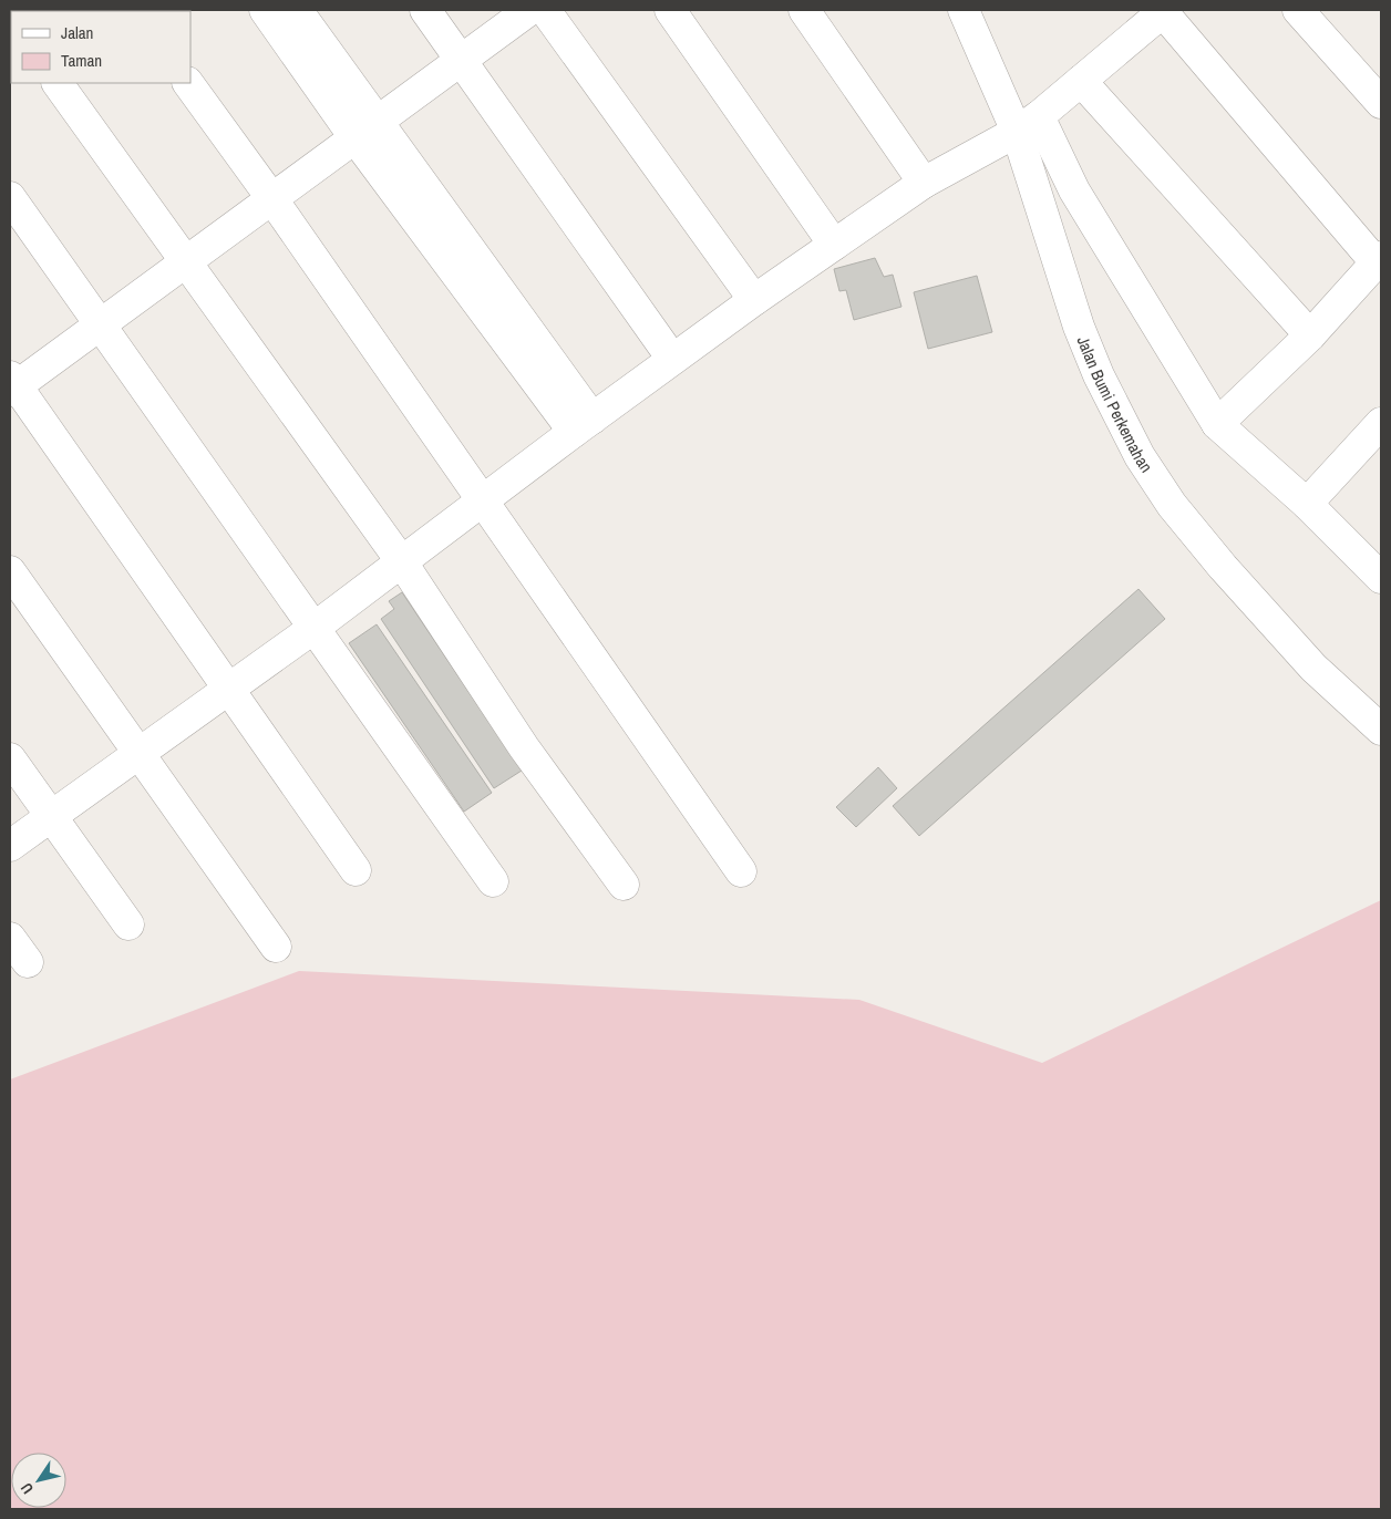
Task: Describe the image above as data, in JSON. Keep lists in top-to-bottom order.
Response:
{
  "streets": {
    "street": ["Jalan Bumi Perkemahan"]
  },
  "legend": ["Jalan", "Taman"],
  "north": "bottom left"
}
